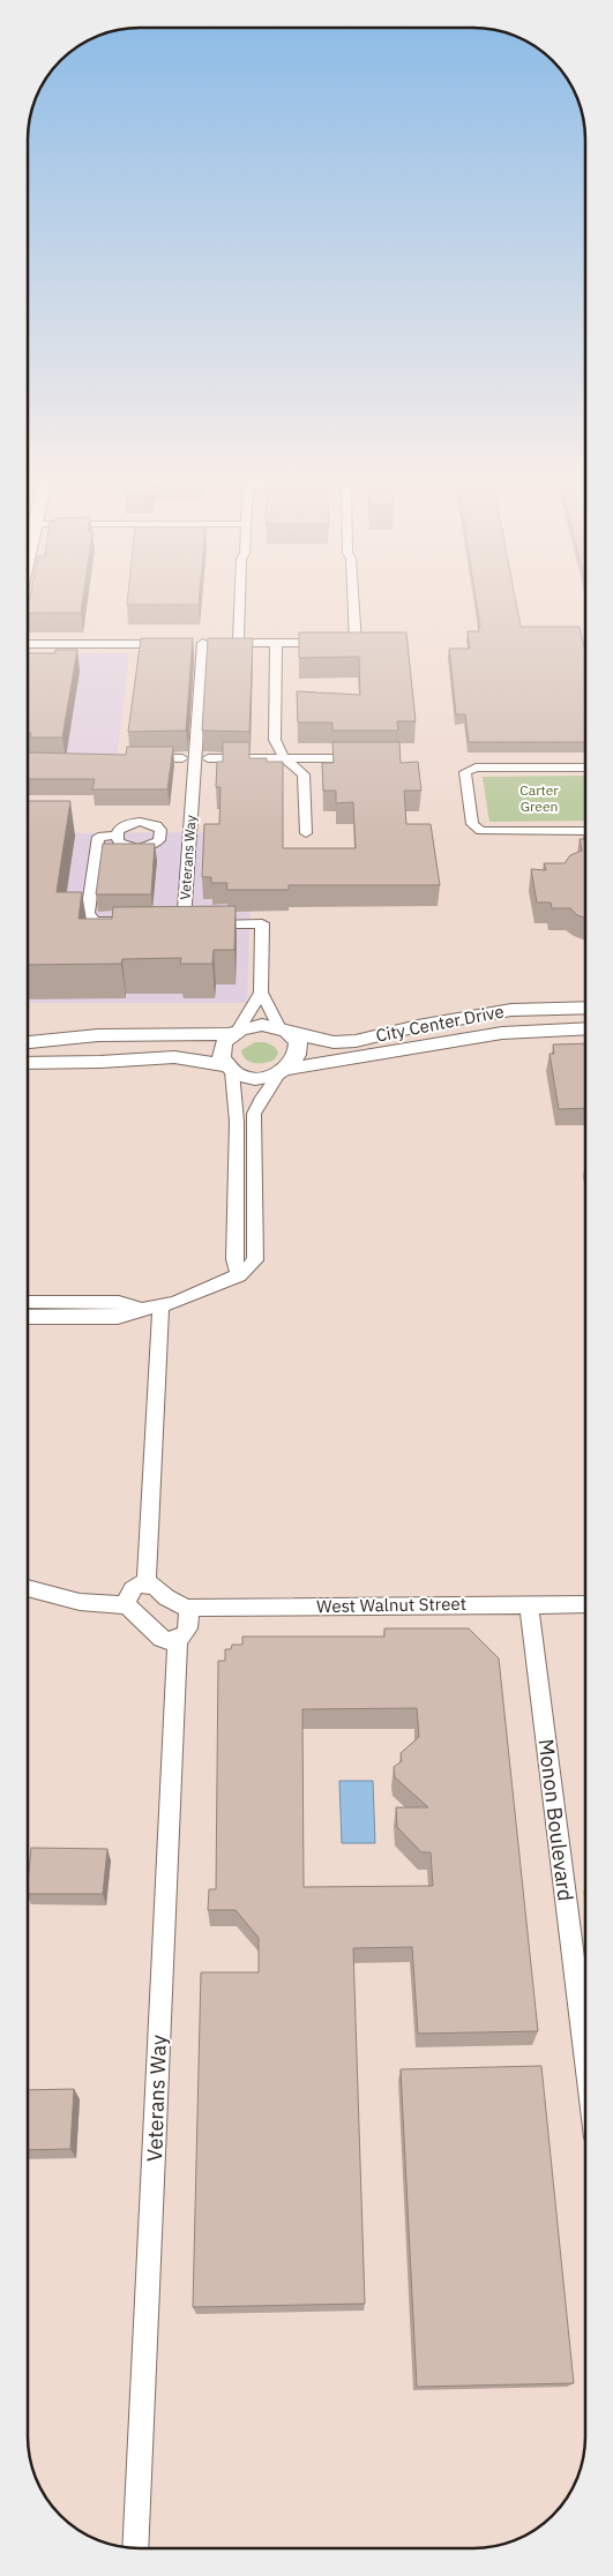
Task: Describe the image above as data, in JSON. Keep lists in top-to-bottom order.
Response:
{
  "streets": {
    "street": [
      "Veterans Way",
      "City Center Drive",
      "West Walnut Street",
      "Monon Boulevard"
    ]
  },
  "crossings": [
    ["West Walnut Street", "Monon Boulevard"]
  ],
  "parks": ["Carter Green"]
}
